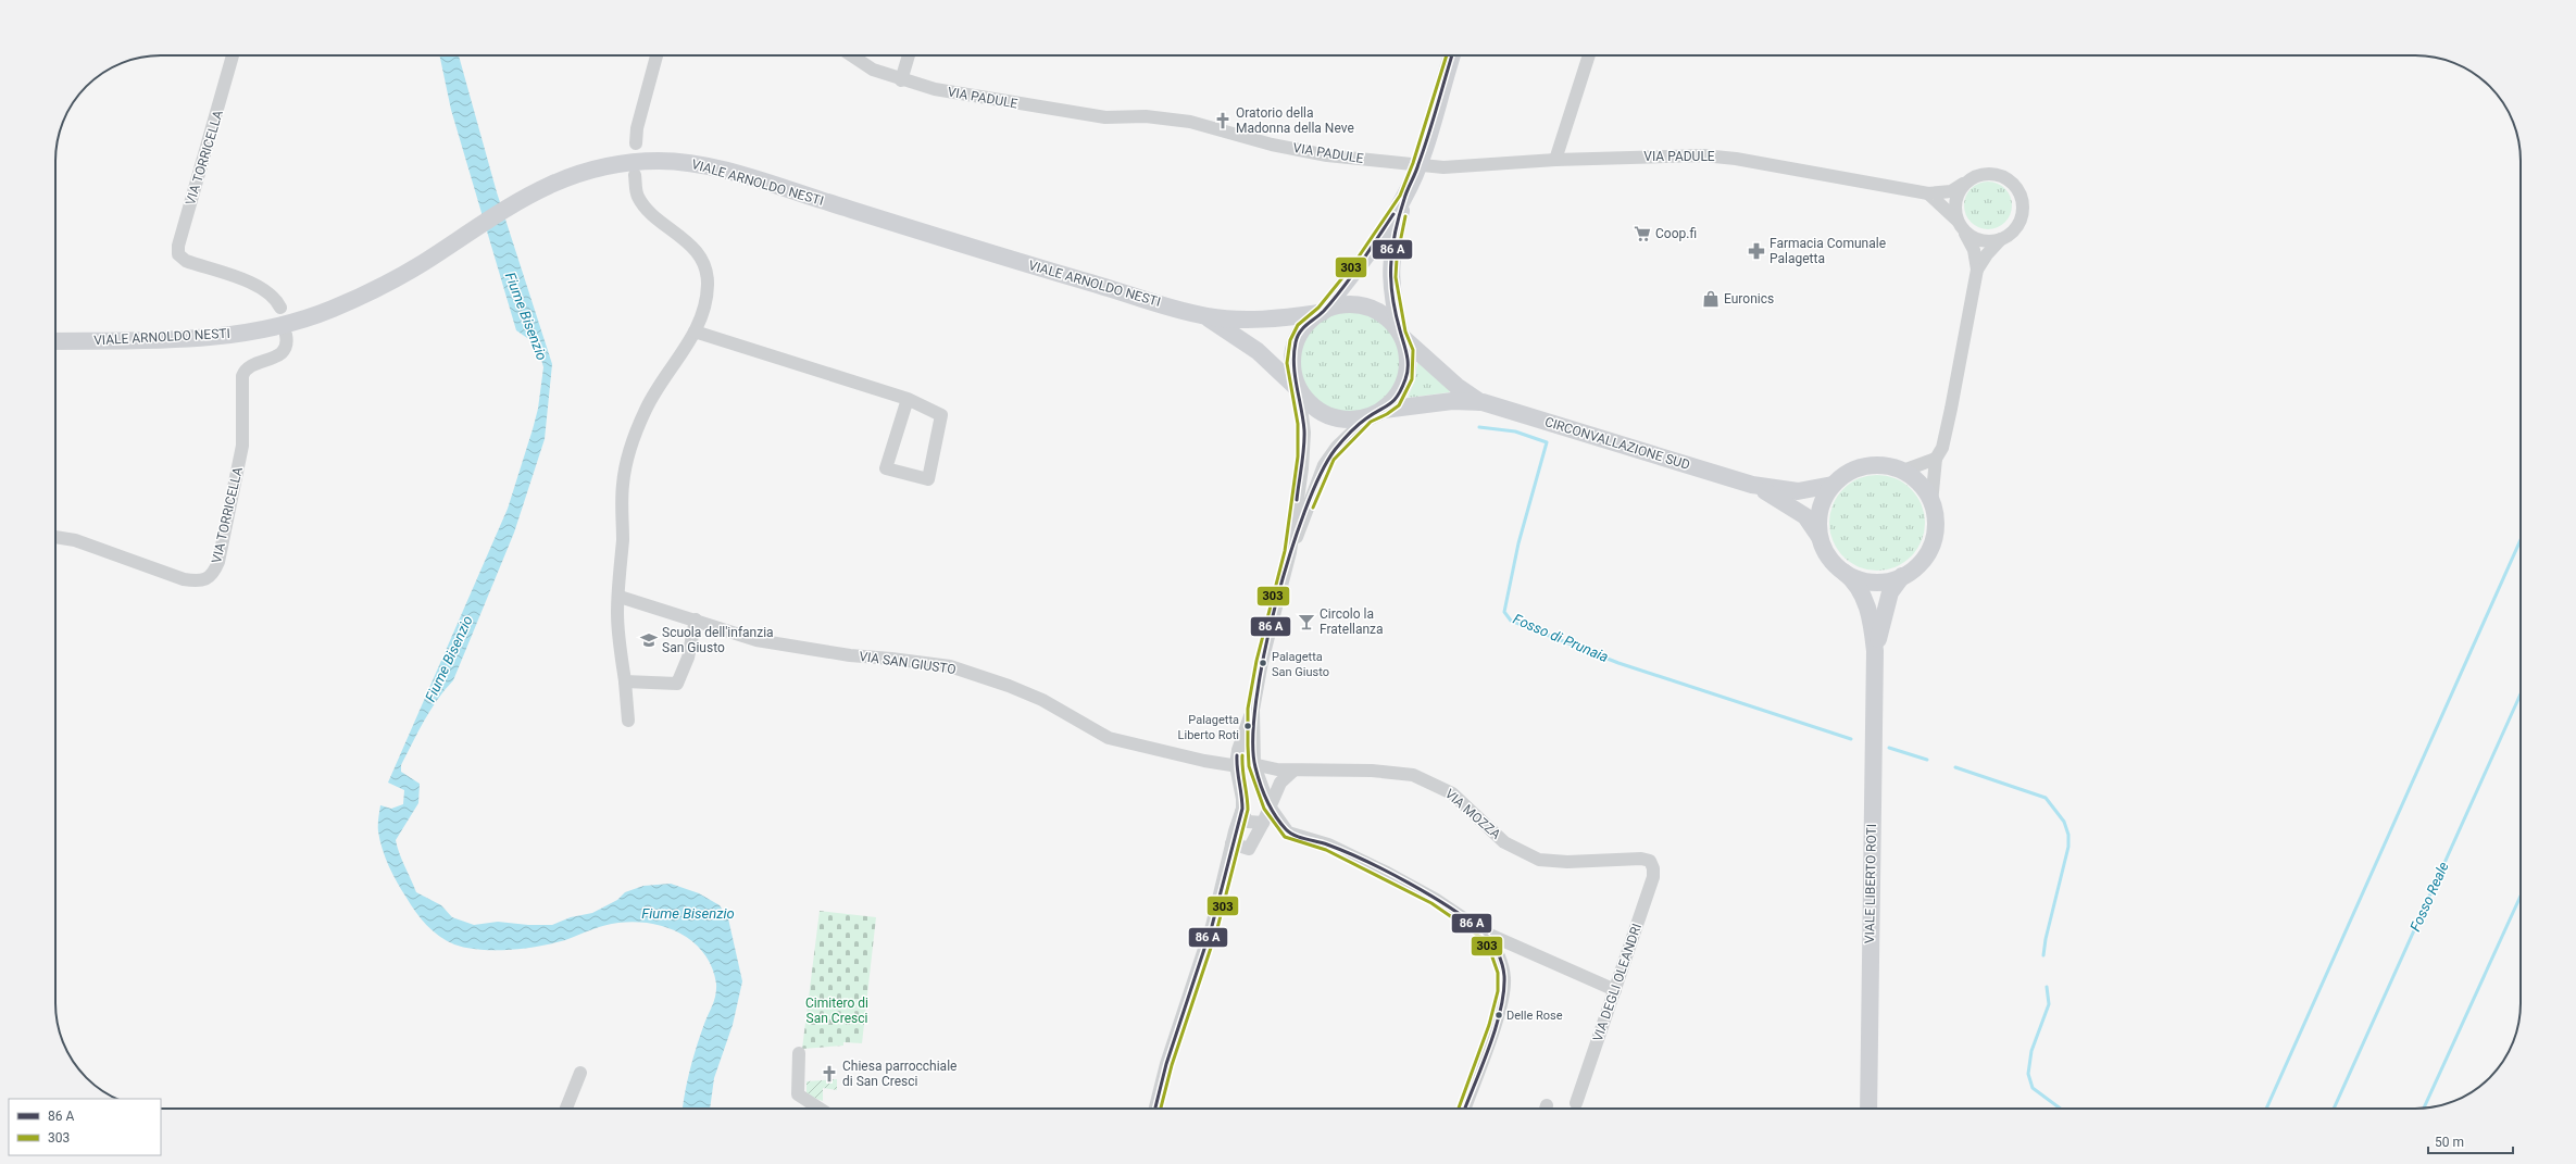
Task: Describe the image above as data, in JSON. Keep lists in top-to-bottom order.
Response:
{
  "streets": {
    "street": [
      "VIA PADULE",
      "VIA TORRICELLA",
      "VIALE ARNOLDO NESTI",
      "CIRCONVALLAZIONE SUD",
      "VIA SAN GIUSTO",
      "VIA MOZZA",
      "VIALE LIBERTO ROTI",
      "VIA DEGLI OLEANDRI"
    ]
  },
  "crossings": [
    ["VIALE ARNOLDO NESTI", "CIRCONVALLAZIONE SUD"],
    ["CIRCONVALLAZIONE SUD", "VIALE LIBERTO ROTI"],
    ["VIA SAN GIUSTO", "VIA MOZZA"],
    ["VIA MOZZA", "VIA DEGLI OLEANDRI"]
  ],
  "water": ["Fiume Bisenzio", "Fosso di Prunaia", "Fosso Reale"],
  "parks": ["Cimitero di San Cresci"],
  "places": {
    "church": ["Oratorio della Madonna della Neve", "Chiesa parrocchiale di San Cresci"],
    "supermarket": ["Coop.fi"],
    "pharmacy": ["Farmacia Comunale Palagetta"],
    "shop": ["Euronics"],
    "bar": ["Circolo la Fratellanza"],
    "school or university": ["Scuola dell'infanzia San Giusto"],
    "other": ["Palagetta San Giusto", "Palagetta Liberto Roti", "Delle Rose"]
  },
  "lines": ["transit line 303"],
  "legend": ["86 A", "303"],
  "scale_bar": "50 m"
}
